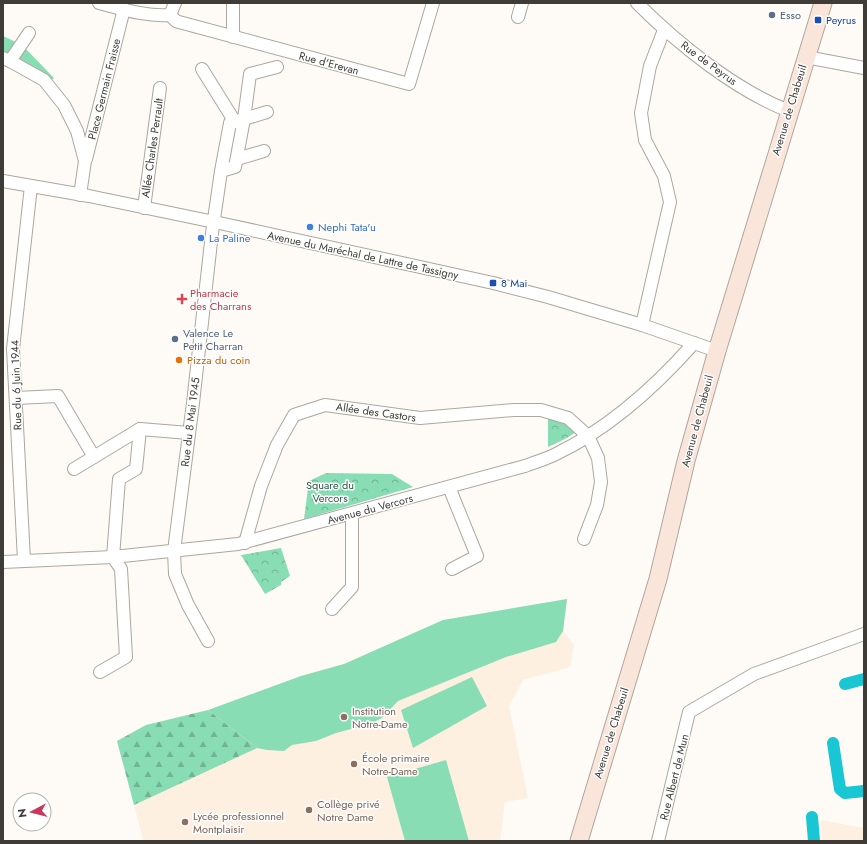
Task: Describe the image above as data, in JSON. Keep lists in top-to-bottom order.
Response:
{
  "streets": {
    "main road": ["Avenue de Chabeuil"],
    "street": [
      "Rue d'Erevan",
      "Rue de Peyrus",
      "Place Germain Fraisse",
      "Allée Charles Perrault",
      "Avenue du Maréchal de Lattre de Tassigny",
      "Rue du 6 Juin 1944",
      "Allée des Castors",
      "Rue du 8 Mai 1945",
      "Avenue du Vercors",
      "Rue Albert de Mun"
    ]
  },
  "crossings": [
    ["Rue de Peyrus", "Avenue de Chabeuil"],
    ["Place Germain Fraisse", "Avenue du Maréchal de Lattre de Tassigny"],
    ["Avenue de Chabeuil", "Avenue du Maréchal de Lattre de Tassigny"],
    ["Allée Charles Perrault", "Avenue du Maréchal de Lattre de Tassigny"],
    ["Avenue du Maréchal de Lattre de Tassigny", "Rue du 6 Juin 1944"],
    ["Avenue du Maréchal de Lattre de Tassigny", "Rue du 8 Mai 1945"],
    ["Avenue du Maréchal de Lattre de Tassigny", "Avenue du Vercors"],
    ["Rue du 6 Juin 1944", "Avenue du Vercors"],
    ["Allée des Castors", "Avenue du Vercors"],
    ["Rue du 8 Mai 1945", "Avenue du Vercors"]
  ],
  "parks": ["Square du Vercors"],
  "places": {
    "other": [
      "Esso",
      "Nephi Tata'u",
      "La Paline",
      "Valence Le Petit Charran",
      "Pizza du coin",
      "Institution Notre-Dame",
      "École primaire Notre-Dame",
      "Collège privé Notre Dame",
      "Lycée professionnel Montplaisir"
    ],
    "transit": ["Peyrus", "8 Mai"],
    "health": ["Pharmacie des Charrans"]
  },
  "north": "left"
}
